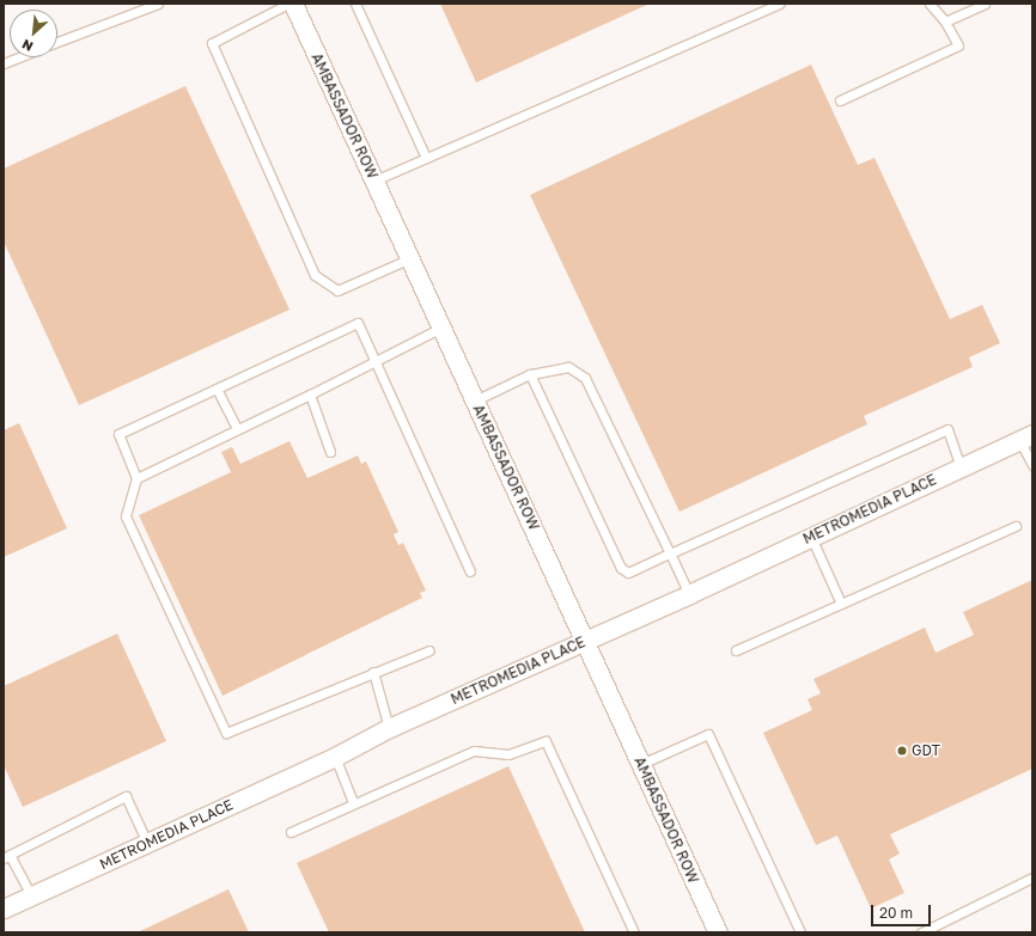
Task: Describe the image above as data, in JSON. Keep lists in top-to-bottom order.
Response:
{
  "streets": {
    "street": ["AMBASSADOR ROW", "METROMEDIA PLACE"]
  },
  "crossings": [
    ["AMBASSADOR ROW", "METROMEDIA PLACE"]
  ],
  "places": ["GDT"],
  "scale_bar": "20 m",
  "north": "bottom left"
}
